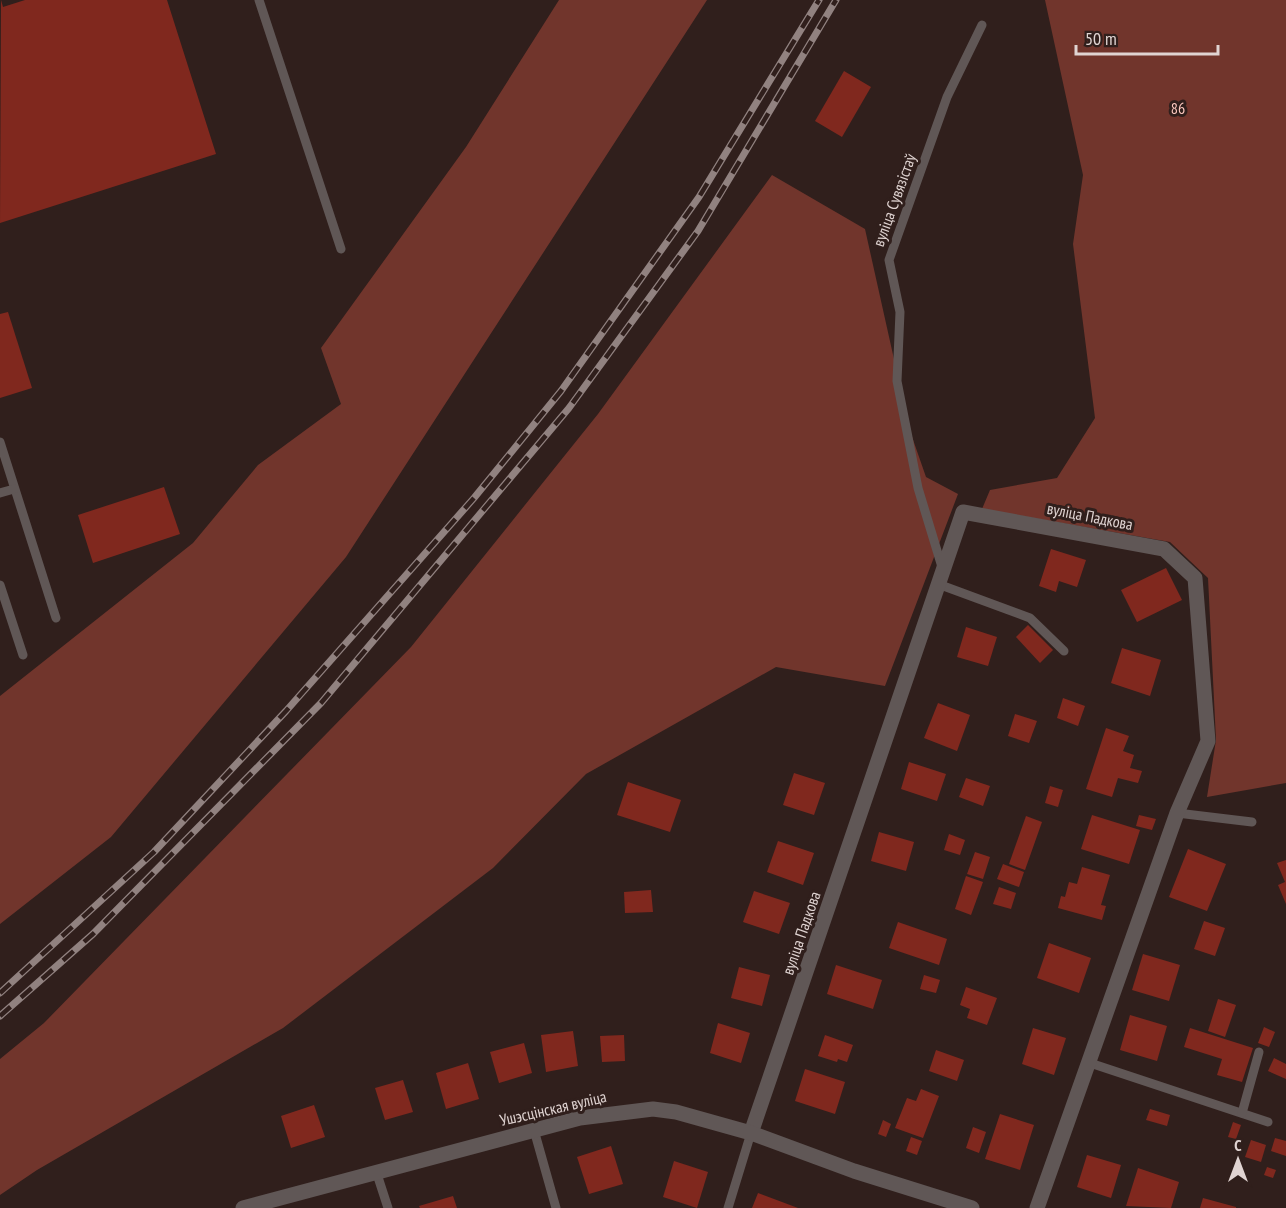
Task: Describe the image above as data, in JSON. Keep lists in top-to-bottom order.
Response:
{
  "streets": {
    "street": ["вуліца Падкова", "Ушэсцінская вуліца"],
    "lane": ["вуліца Сувязістаў"]
  },
  "crossings": [
    ["вуліца Сувязістаў", "вуліца Падкова"],
    ["вуліца Падкова", "Ушэсцінская вуліца"]
  ],
  "parks": ["86"],
  "scale_bar": "50 m",
  "north": "top"
}
